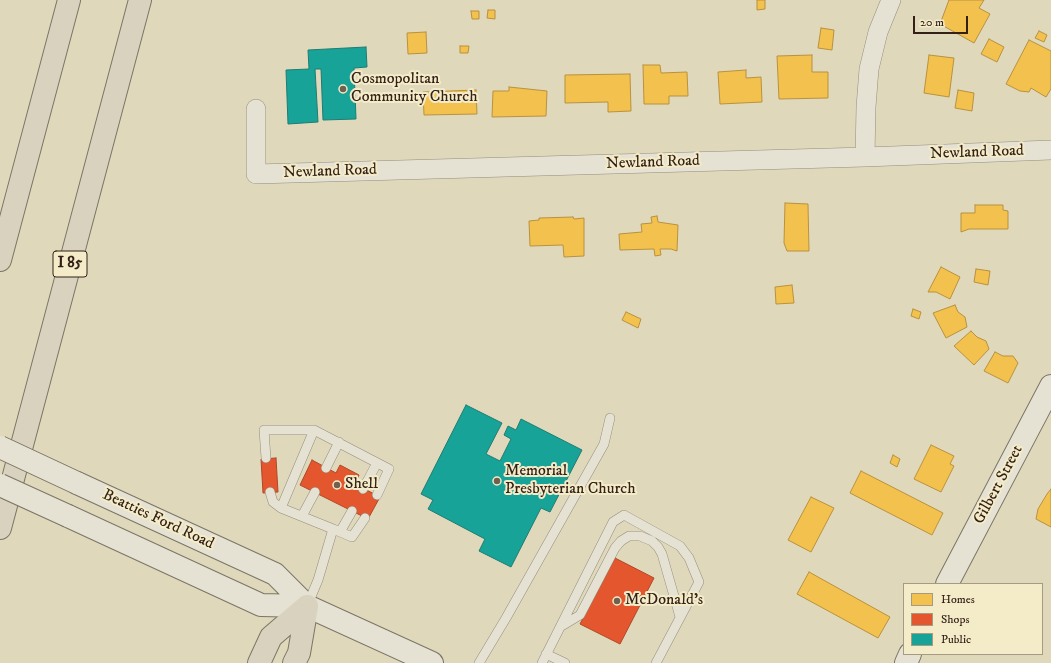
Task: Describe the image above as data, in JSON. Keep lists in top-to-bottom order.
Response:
{
  "streets": {
    "highway": ["I 85"],
    "main road": ["Gilbert Street", "Beatties Ford Road"],
    "street": ["Newland Road"]
  },
  "places": [
    "Cosmopolitan Community Church",
    "Memorial Presbyterian Church",
    "Shell",
    "McDonald's"
  ],
  "legend": ["Homes", "Shops", "Public"],
  "scale_bar": "20 m"
}
